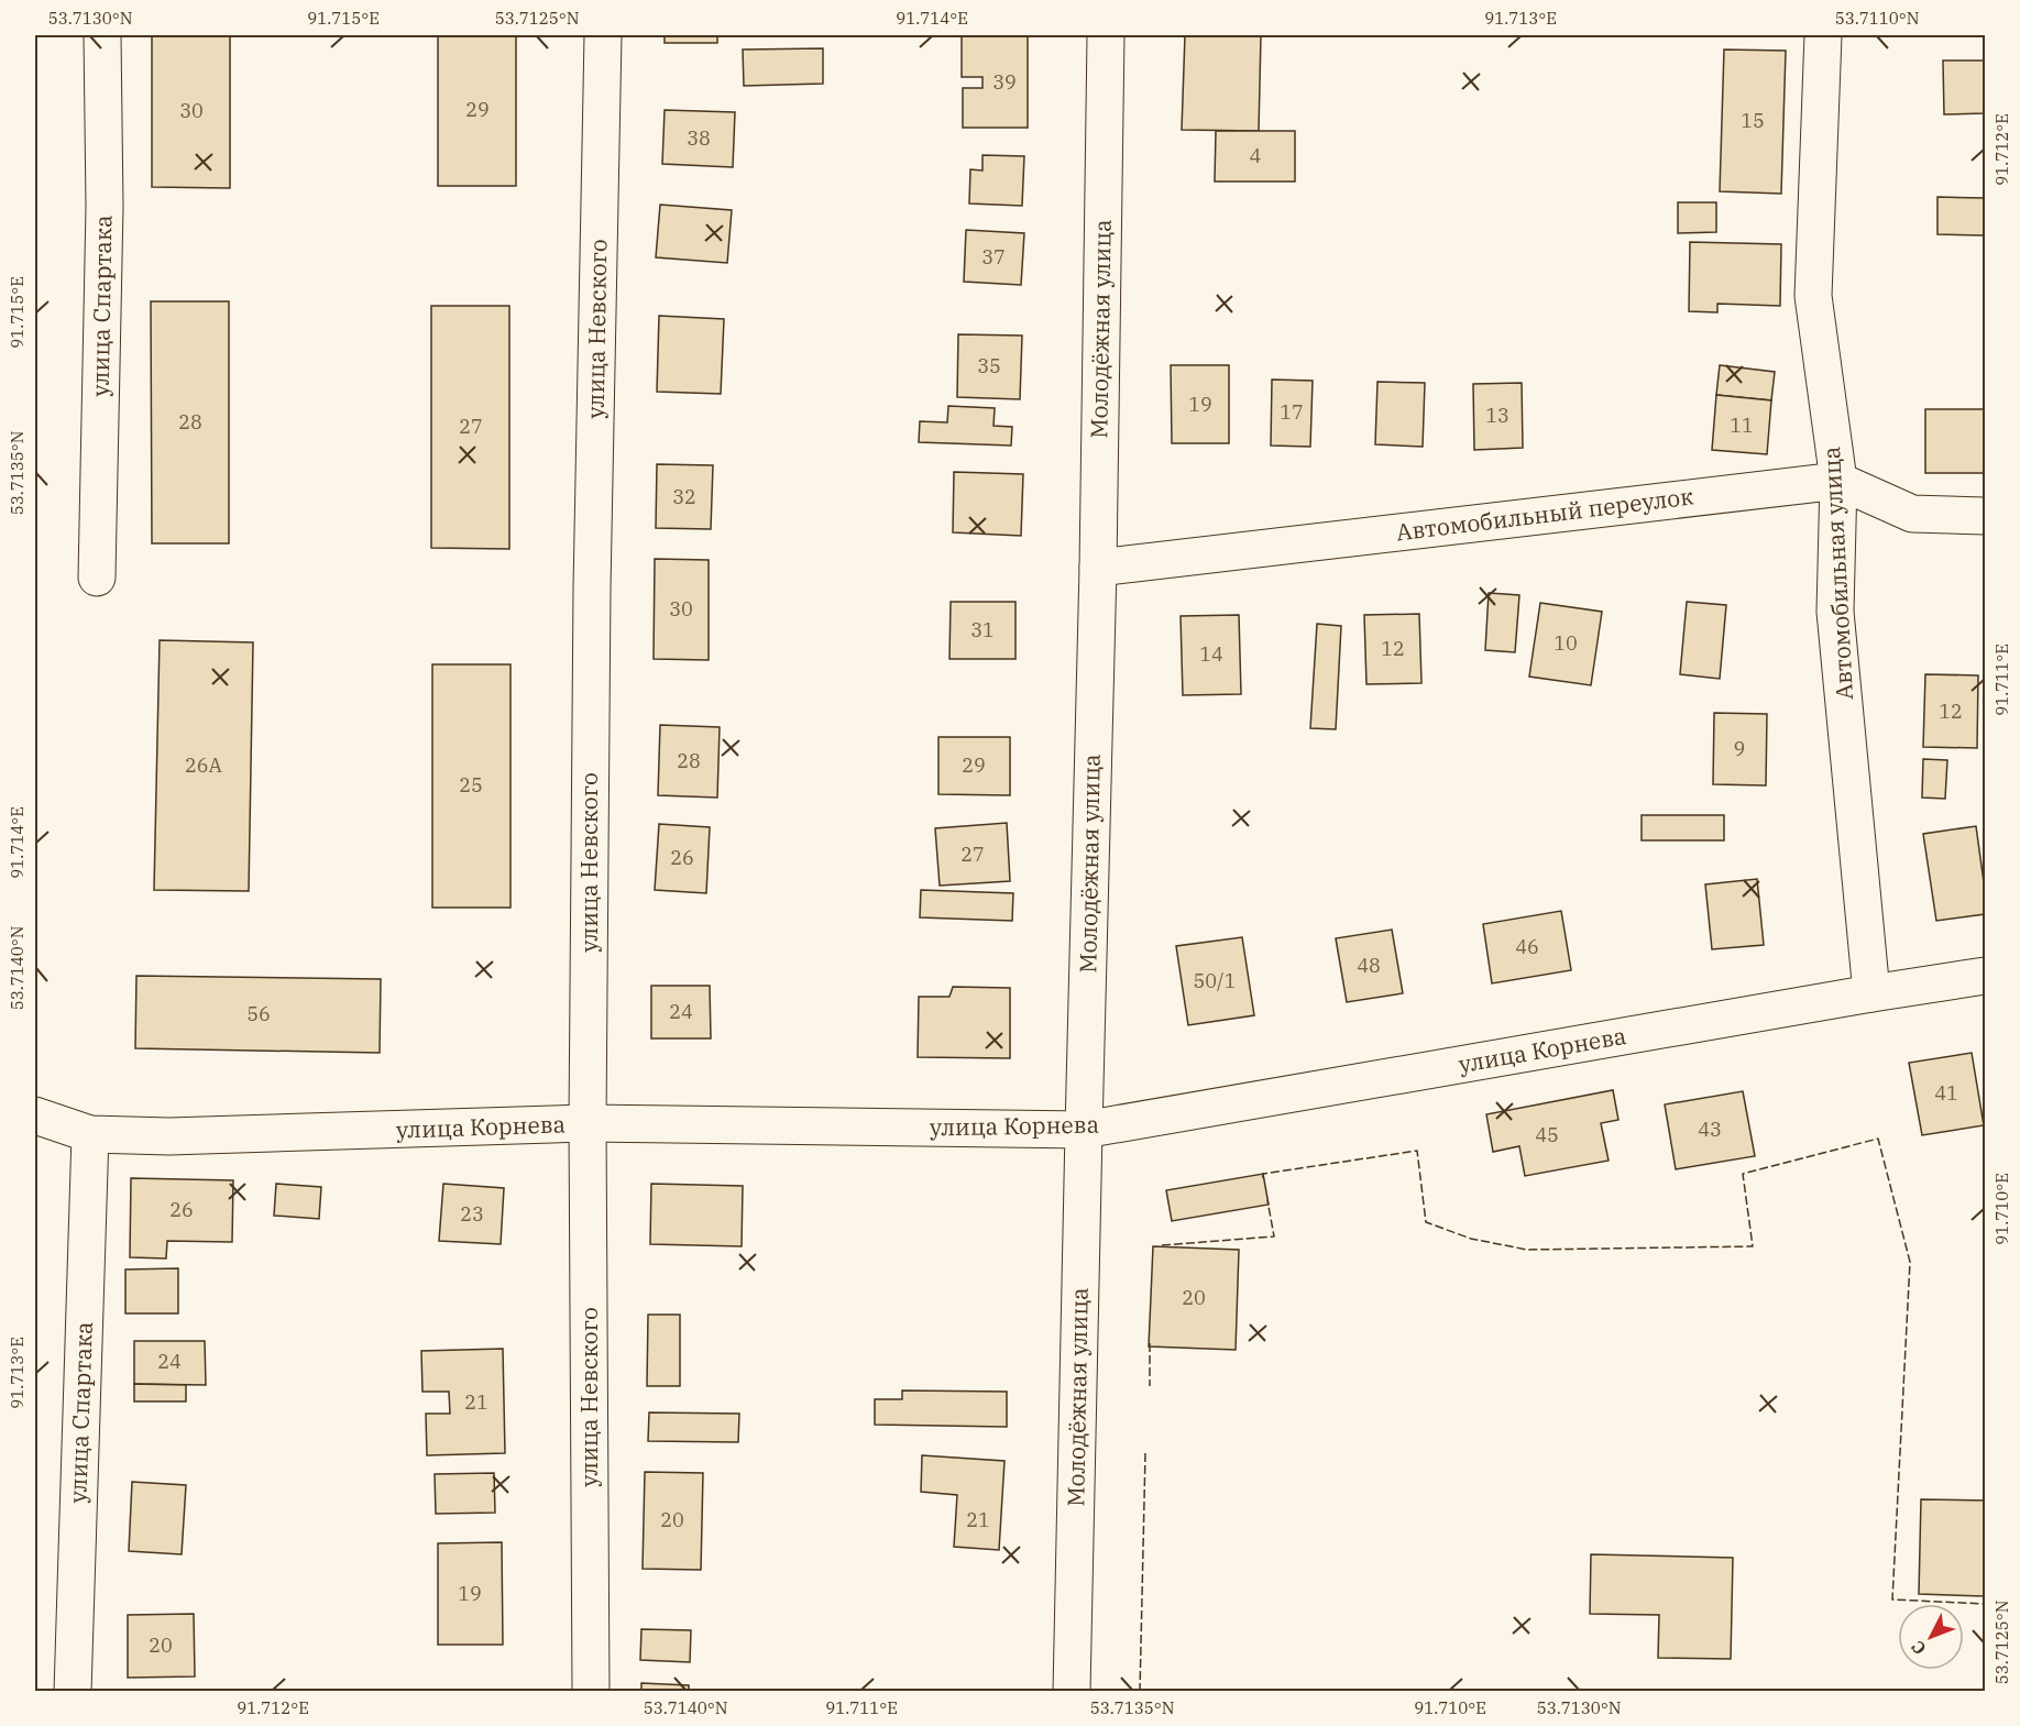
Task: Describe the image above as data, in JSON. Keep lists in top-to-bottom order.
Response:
{
  "streets": {
    "street": [
      "улица Спартака",
      "улица Невского",
      "Молодёжная улица",
      "Автомобильный переулок",
      "Автомобильная улица",
      "улица Корнева"
    ]
  },
  "crossings": [
    ["улица Спартака", "улица Корнева"],
    ["улица Невского", "улица Корнева"],
    ["Молодёжная улица", "Автомобильный переулок"],
    ["Молодёжная улица", "улица Корнева"],
    ["Автомобильный переулок", "Автомобильная улица"],
    ["Автомобильная улица", "улица Корнева"]
  ],
  "house_numbers": [
    "39",
    "29",
    "30",
    "15",
    "38",
    "4",
    "37",
    "35",
    "19",
    "17",
    "13",
    "28",
    "11",
    "27",
    "32",
    "30",
    "31",
    "10",
    "12",
    "14",
    "12",
    "9",
    "28",
    "26А",
    "29",
    "25",
    "27",
    "26",
    "46",
    "48",
    "50/1",
    "24",
    "56",
    "41",
    "43",
    "45",
    "26",
    "23",
    "20",
    "24",
    "21",
    "20",
    "21",
    "19",
    "20"
  ],
  "north": "bottom left",
  "coordinates": [
    "53.7130°N",
    "91.715°E",
    "53.7125°N",
    "91.714°E",
    "91.713°E",
    "53.7110°N",
    "91.712°E",
    "53.7135°N",
    "91.711°E",
    "53.7140°N",
    "91.710°E"
  ]
}
